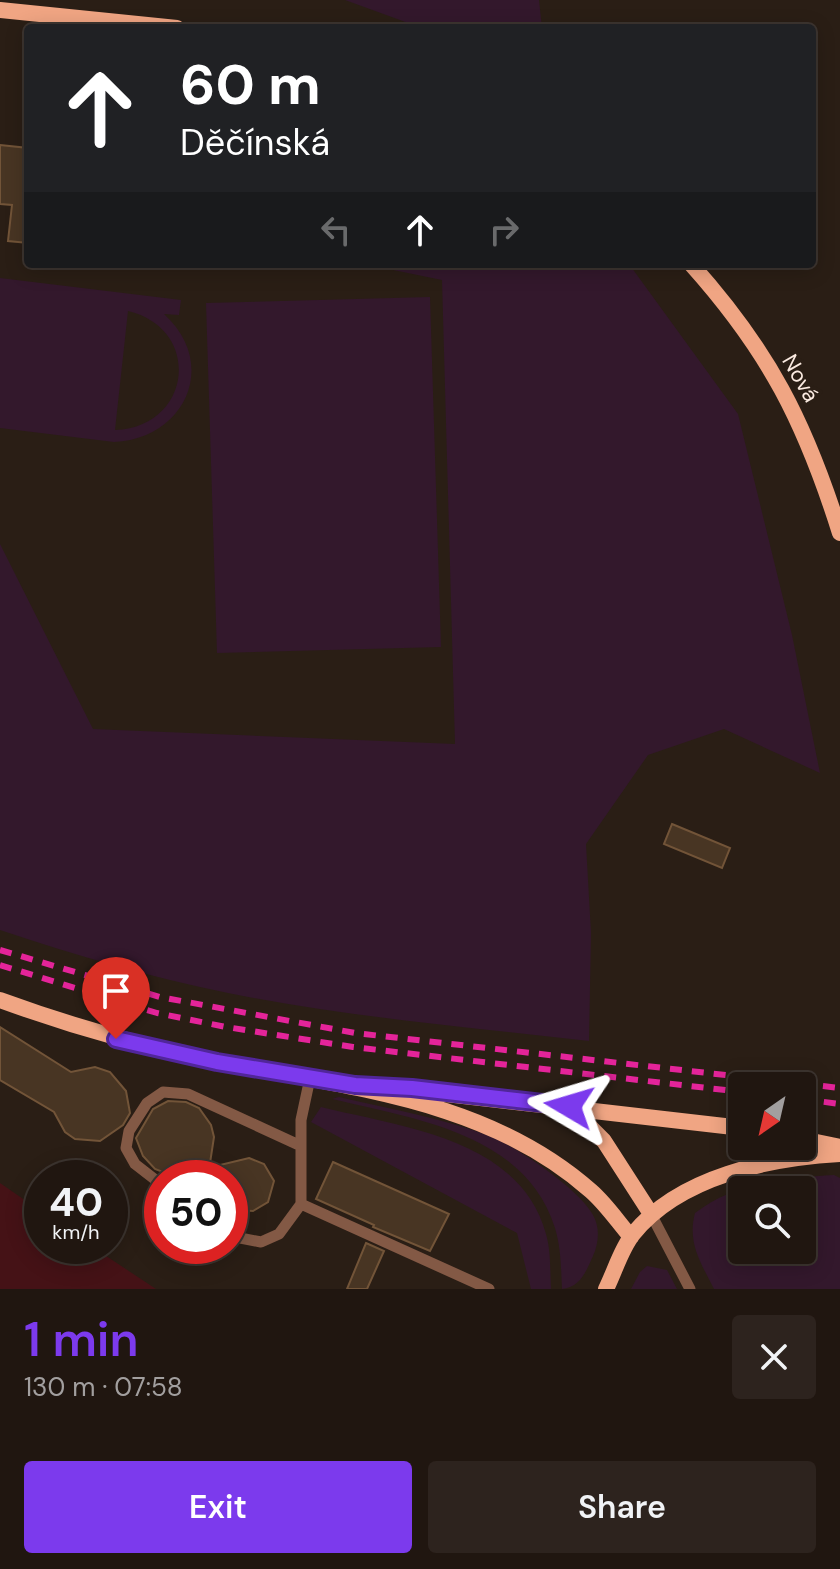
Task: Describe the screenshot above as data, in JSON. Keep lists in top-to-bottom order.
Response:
{
  "streets": {
    "main road": ["Nová"]
  },
  "north": "bottom left",
  "page": {
    "turn": ["60 m", "Děčínská"],
    "speed": "40 km/h",
    "limit": "50",
    "heading": ["1 min", "130 m · 07:58"],
    "buttons": ["Exit", "Share"]
  }
}
